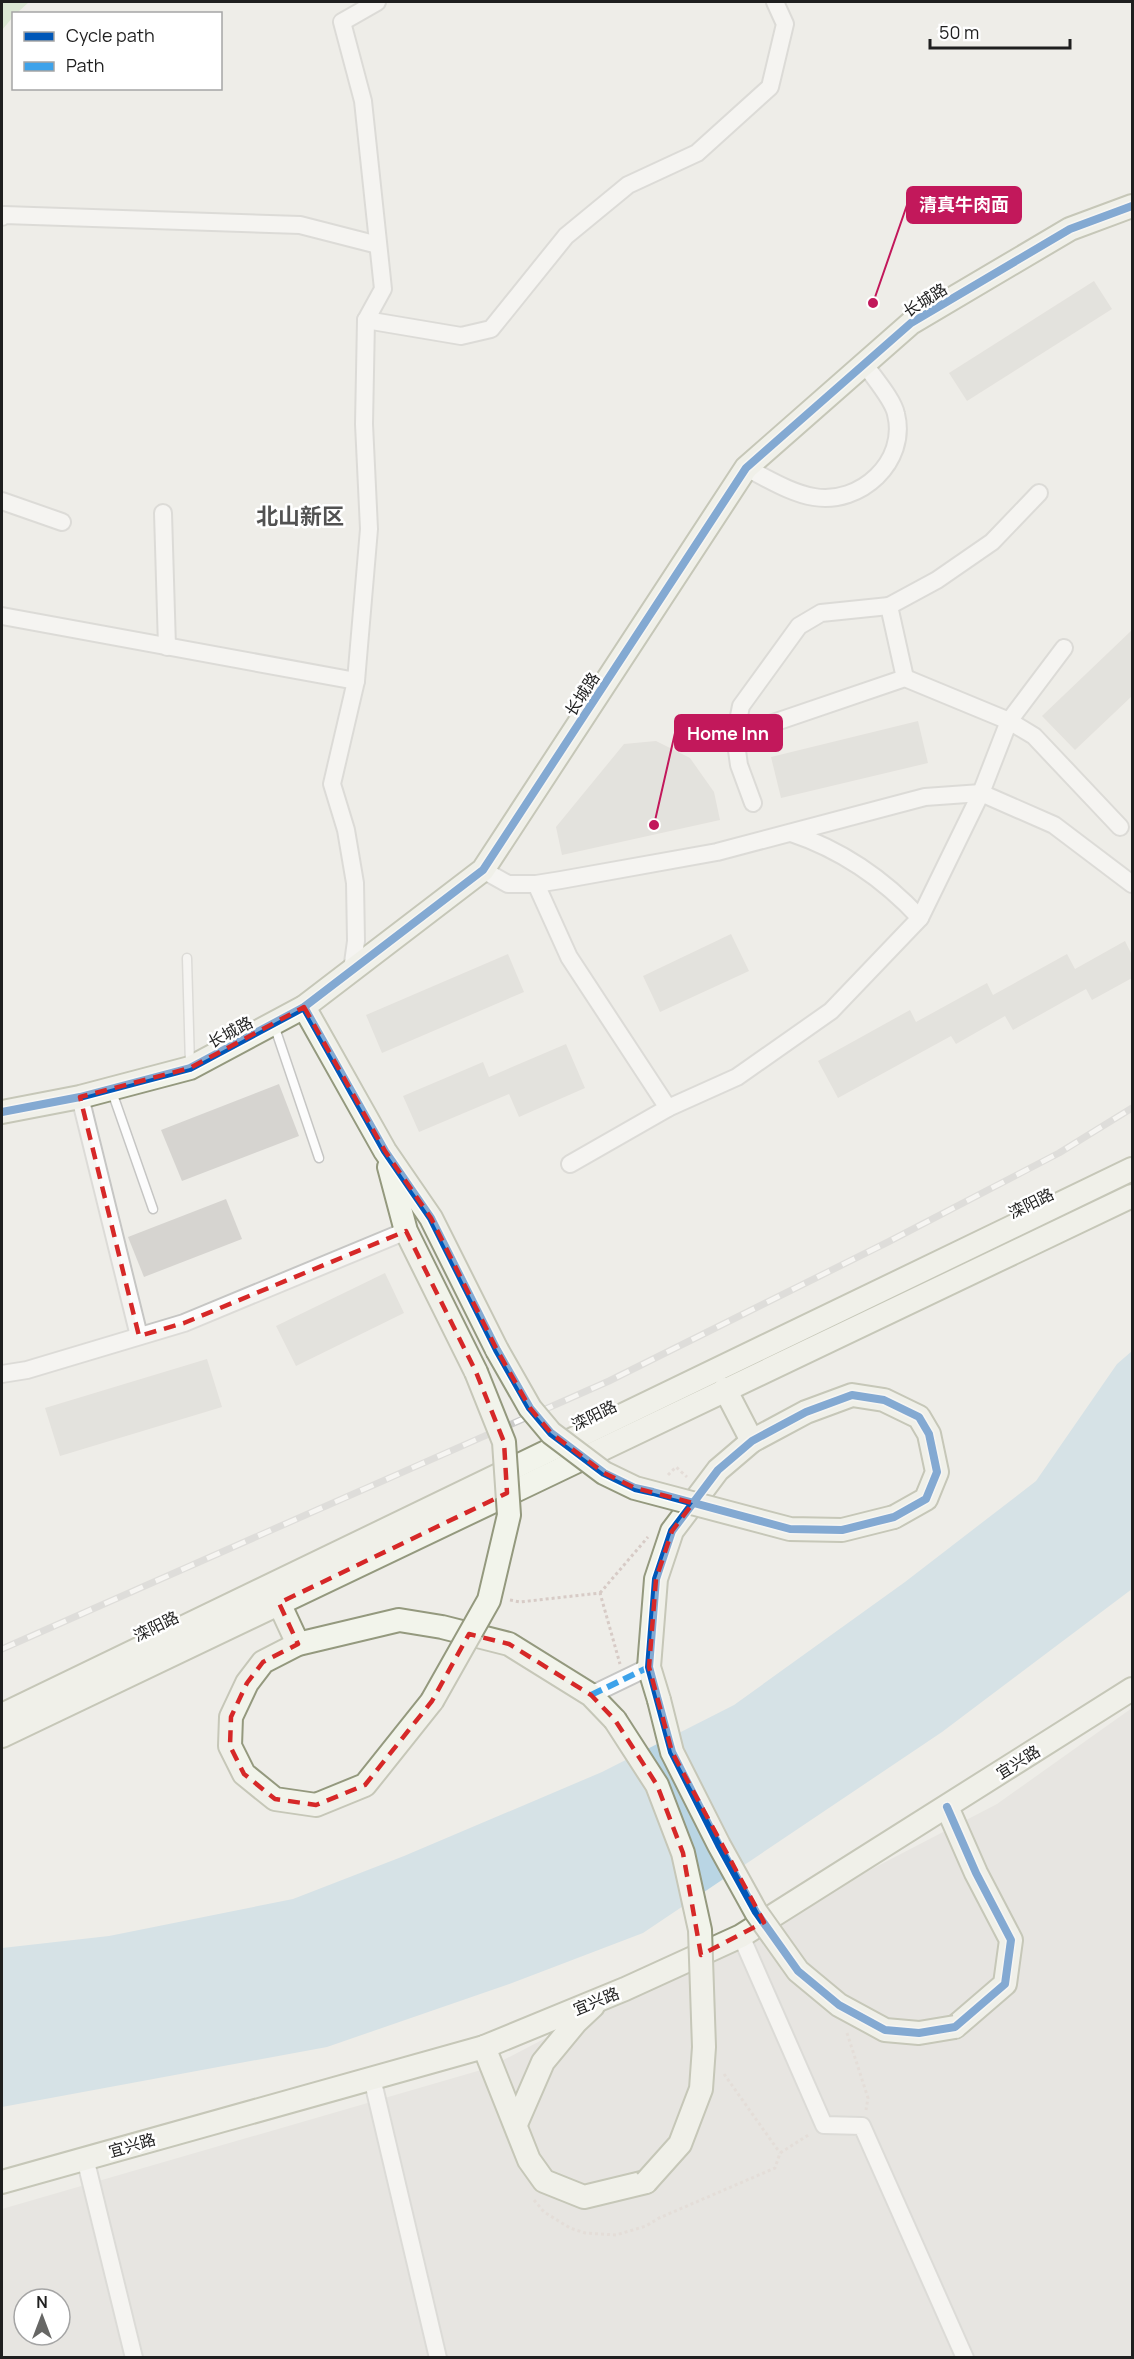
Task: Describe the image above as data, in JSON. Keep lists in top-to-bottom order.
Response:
{
  "streets": {
    "street": ["长城路", "滦阳路", "宜兴路"]
  },
  "districts": ["北山新区"],
  "places": ["清真牛肉面", "Home Inn"],
  "legend": ["Cycle path", "Path"],
  "scale_bar": "50 m",
  "north": "top"
}
